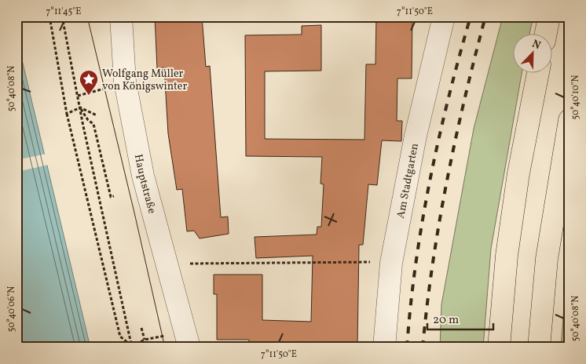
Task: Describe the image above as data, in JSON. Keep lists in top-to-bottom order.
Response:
{
  "streets": {
    "street": ["Am Stadtgarten", "Hauptstraße"]
  },
  "places": {
    "place": ["Wolfgang Müller von Königswinter"]
  },
  "scale_bar": "20 m",
  "north": "top right",
  "coordinates": [
    "7°11'45\"E",
    "7°11'50\"E",
    "50°40'08\"N",
    "50°40'10\"N",
    "50°40'06\"N"
  ]
}
